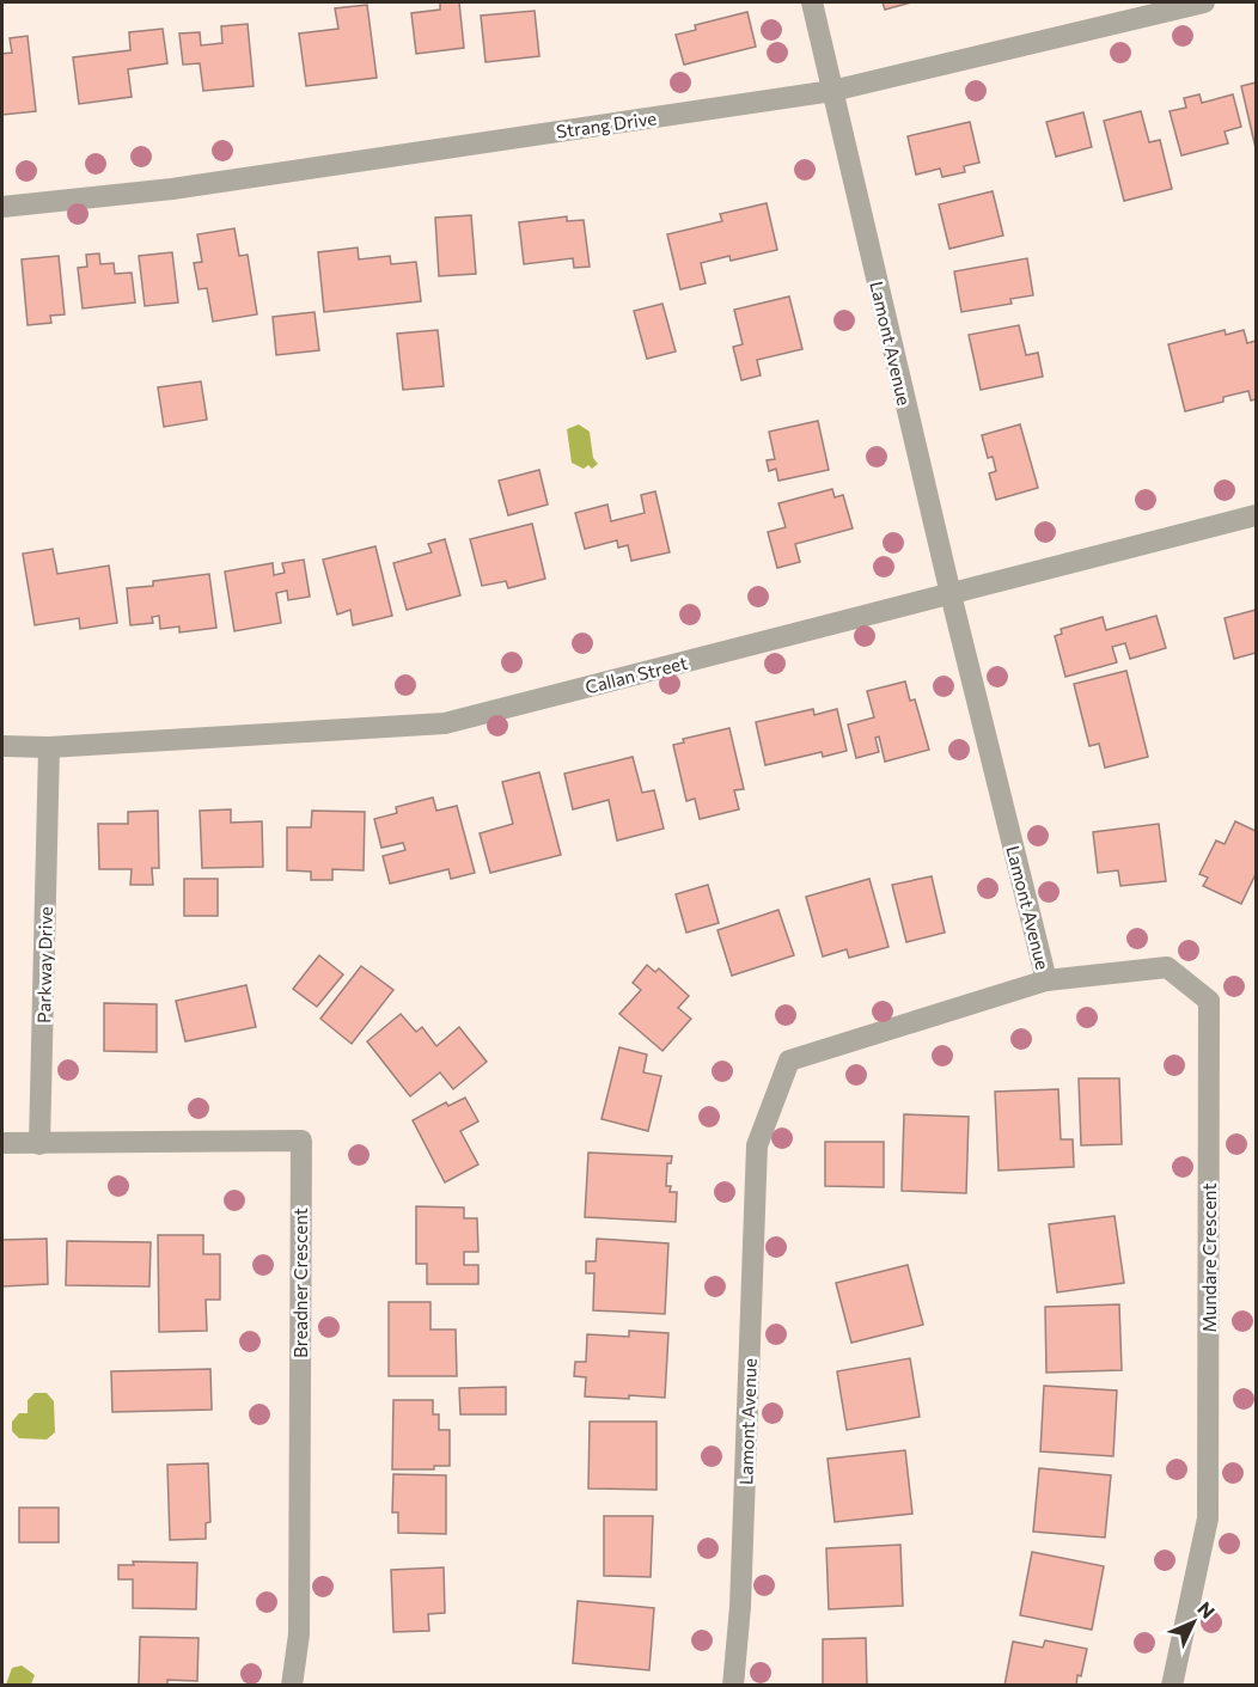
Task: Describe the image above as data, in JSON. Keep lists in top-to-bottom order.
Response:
{
  "streets": {
    "street": [
      "Strang Drive",
      "Lamont Avenue",
      "Callan Street",
      "Parkway Drive",
      "Mundare Crescent",
      "Breadner Crescent"
    ]
  },
  "crossings": [
    ["Strang Drive", "Lamont Avenue"],
    ["Lamont Avenue", "Callan Street"],
    ["Lamont Avenue", "Mundare Crescent"],
    ["Callan Street", "Parkway Drive"],
    ["Parkway Drive", "Breadner Crescent"]
  ],
  "north": "top right"
}
